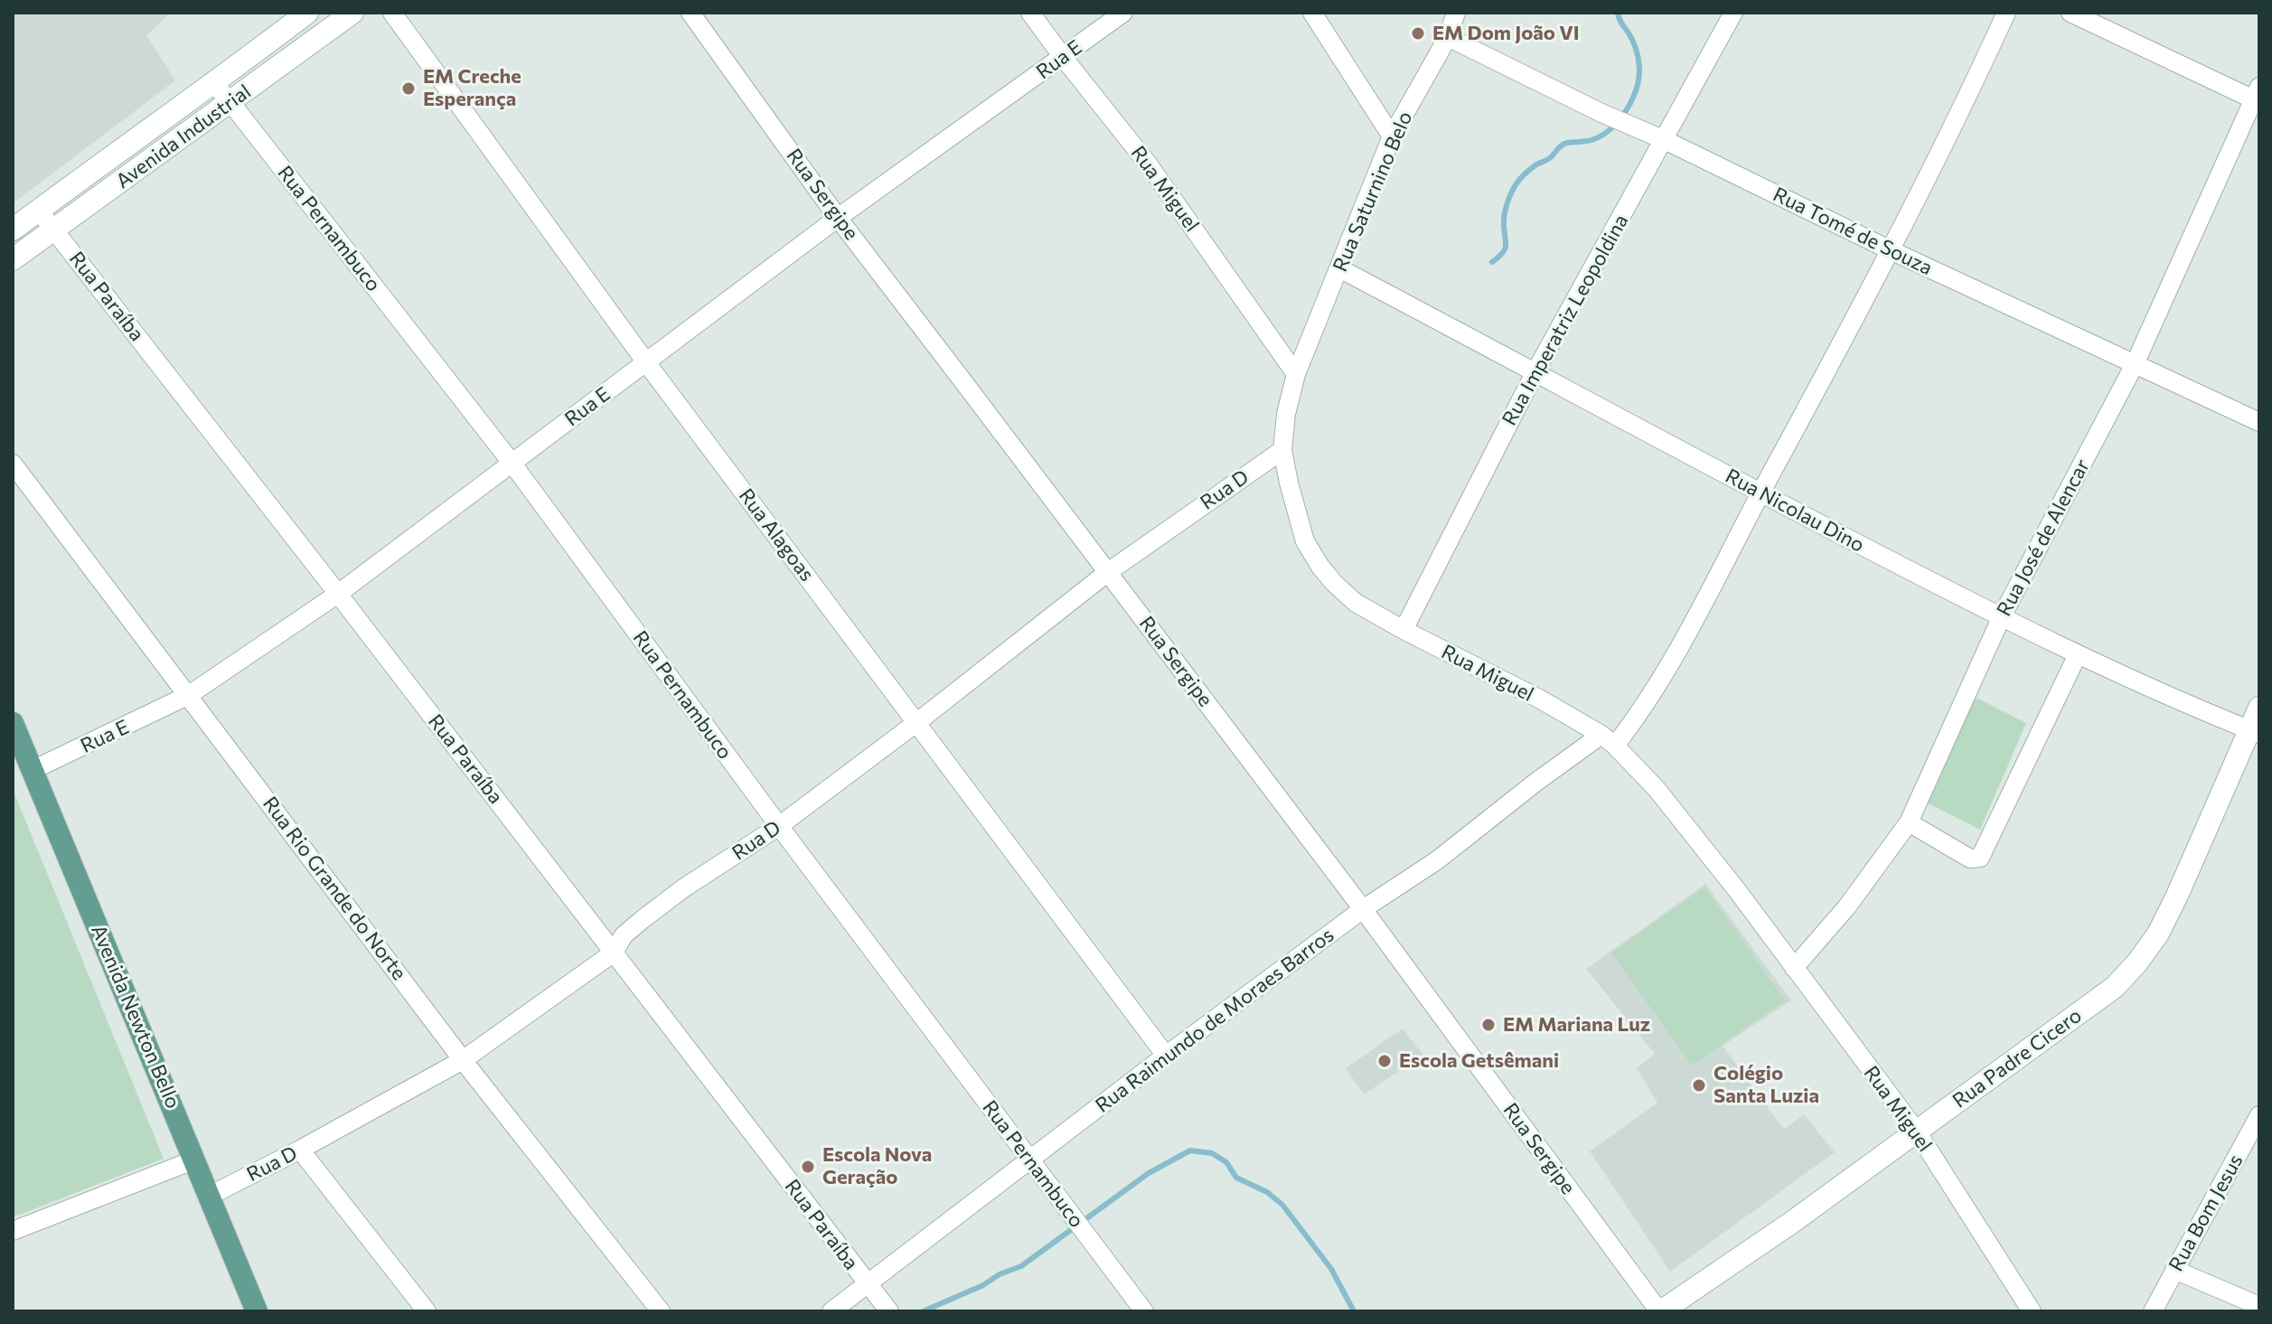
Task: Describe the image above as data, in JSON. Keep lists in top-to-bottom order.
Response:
{
  "streets": {
    "main road": ["Avenida Newton Bello"],
    "street": [
      "Rua E",
      "Avenida Industrial",
      "Rua Miguel",
      "Rua Saturnino Belo",
      "Rua Sergipe",
      "Rua Pernambuco",
      "Rua Tomé de Souza",
      "Rua Paraíba",
      "Rua Imperatriz Leopoldina",
      "Rua D",
      "Rua Nicolau Dino",
      "Rua Alagoas",
      "Rua José de Alencar",
      "Rua Rio Grande do Norte",
      "Rua Raimundo de Moraes Barros",
      "Rua Padre Cicero",
      "Rua Bom Jesus"
    ]
  },
  "crossings": [
    ["Rua E", "Rua Miguel"],
    ["Rua E", "Rua Sergipe"],
    ["Rua E", "Rua Pernambuco"],
    ["Rua E", "Rua Paraíba"],
    ["Rua E", "Rua Alagoas"],
    ["Rua E", "Rua Rio Grande do Norte"],
    ["Rua E", "Avenida Newton Bello"],
    ["Avenida Industrial", "Rua Pernambuco"],
    ["Avenida Industrial", "Rua Paraíba"],
    ["Rua Miguel", "Rua Saturnino Belo"],
    ["Rua Miguel", "Rua Imperatriz Leopoldina"],
    ["Rua Miguel", "Rua D"],
    ["Rua Miguel", "Rua José de Alencar"],
    ["Rua Miguel", "Rua Raimundo de Moraes Barros"],
    ["Rua Miguel", "Rua Padre Cicero"],
    ["Rua Saturnino Belo", "Rua Tomé de Souza"],
    ["Rua Saturnino Belo", "Rua Nicolau Dino"],
    ["Rua Sergipe", "Rua D"],
    ["Rua Sergipe", "Rua Raimundo de Moraes Barros"],
    ["Rua Sergipe", "Rua Padre Cicero"],
    ["Rua Pernambuco", "Rua D"],
    ["Rua Pernambuco", "Rua Raimundo de Moraes Barros"],
    ["Rua Tomé de Souza", "Rua Imperatriz Leopoldina"],
    ["Rua Tomé de Souza", "Rua José de Alencar"],
    ["Rua Tomé de Souza", "Rua Raimundo de Moraes Barros"],
    ["Rua Paraíba", "Rua D"],
    ["Rua Paraíba", "Rua Raimundo de Moraes Barros"],
    ["Rua Imperatriz Leopoldina", "Rua Nicolau Dino"],
    ["Rua D", "Rua Alagoas"],
    ["Rua D", "Rua Rio Grande do Norte"],
    ["Rua D", "Avenida Newton Bello"],
    ["Rua Nicolau Dino", "Rua José de Alencar"],
    ["Rua Nicolau Dino", "Rua Raimundo de Moraes Barros"],
    ["Rua Nicolau Dino", "Rua Padre Cicero"],
    ["Rua Alagoas", "Rua Raimundo de Moraes Barros"]
  ],
  "places": [
    "EM Dom João VI",
    "EM Creche Esperança",
    "EM Mariana Luz",
    "Escola Getsêmani",
    "Colégio Santa Luzia",
    "Escola Nova Geração"
  ]
}
